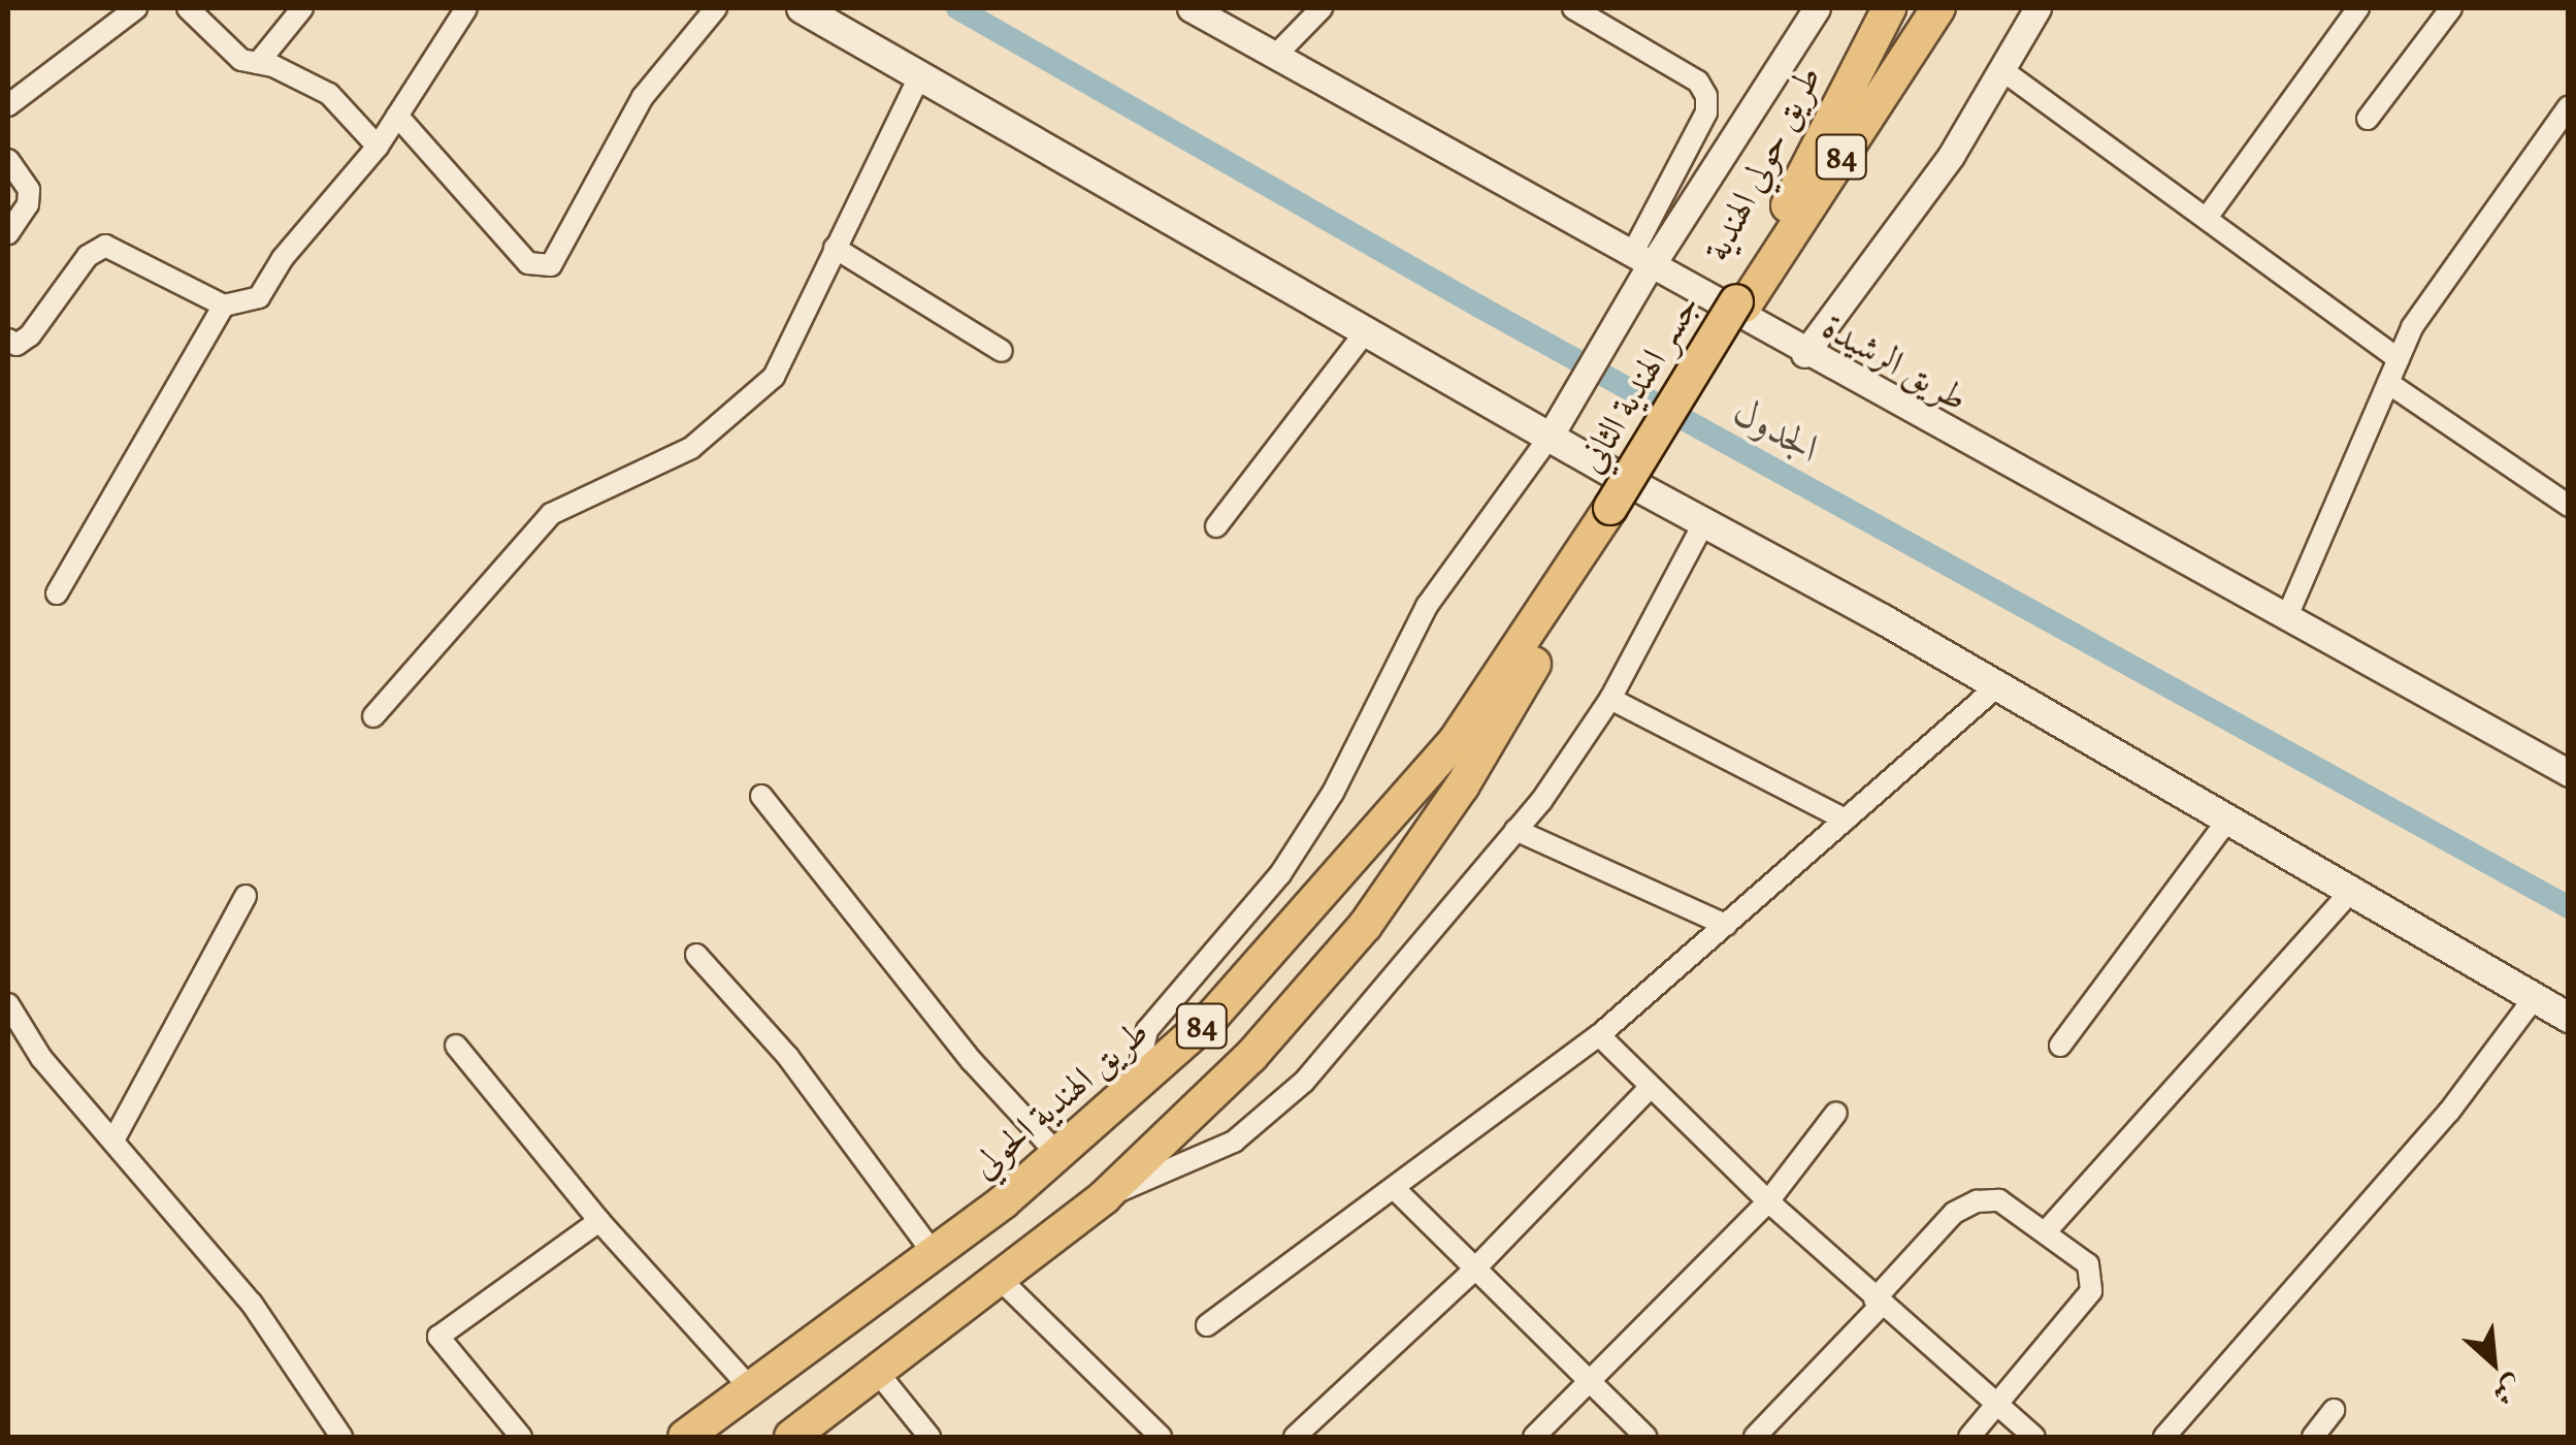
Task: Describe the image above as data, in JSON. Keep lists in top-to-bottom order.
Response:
{
  "streets": {
    "highway": [
      "84",
      "طريق حولي الهندية",
      "جسر الهندية الثاني",
      "طريق الهندية الحولي"
    ],
    "street": ["طريق الرشيدة"]
  },
  "crossings": [
    ["84", "جسر الهندية الثاني"],
    ["84", "طريق الهندية الحولي"],
    ["طريق حولي الهندية", "جسر الهندية الثاني"],
    ["جسر الهندية الثاني", "طريق الهندية الحولي"]
  ],
  "water": ["الجدول"],
  "north": "bottom right"
}
